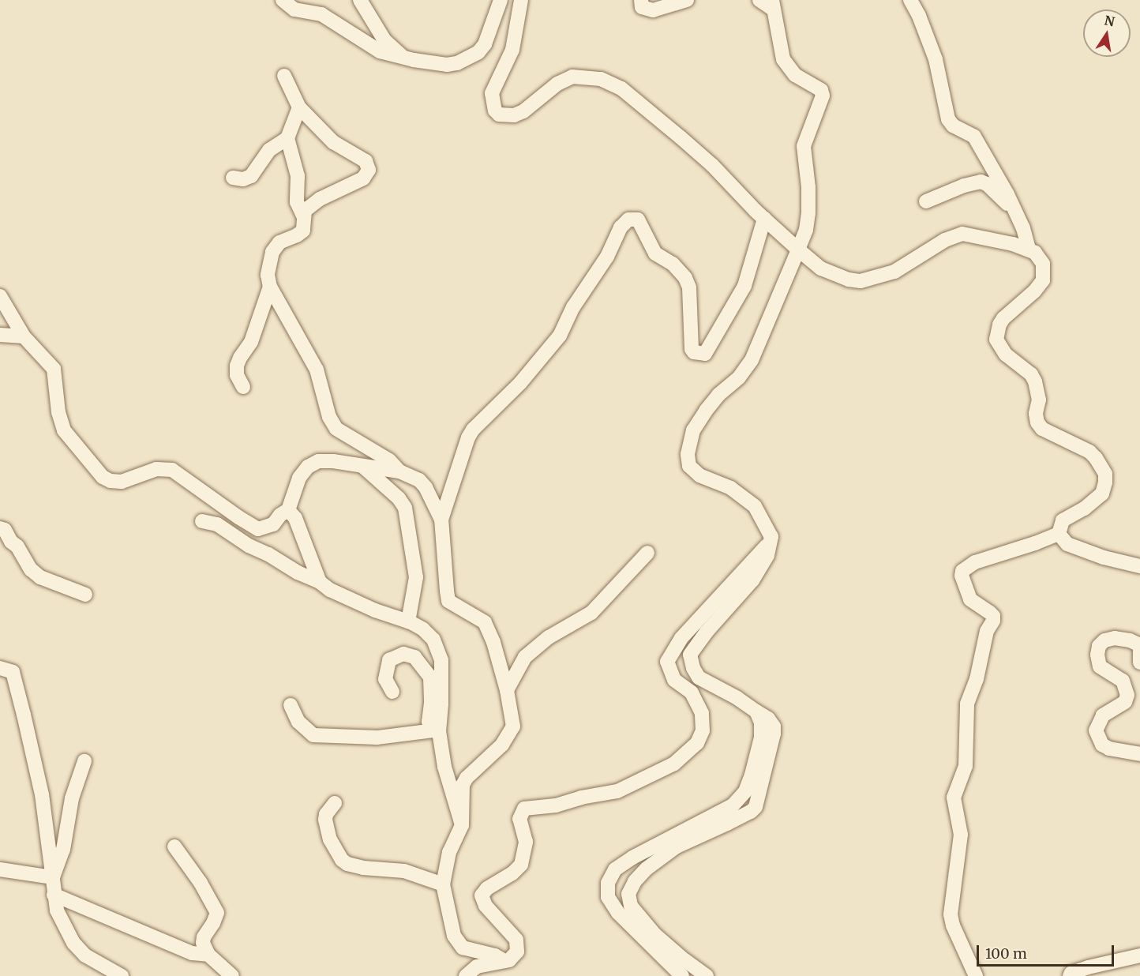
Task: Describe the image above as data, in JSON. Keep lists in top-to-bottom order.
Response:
{
  "scale_bar": "100 m",
  "north": "top"
}
